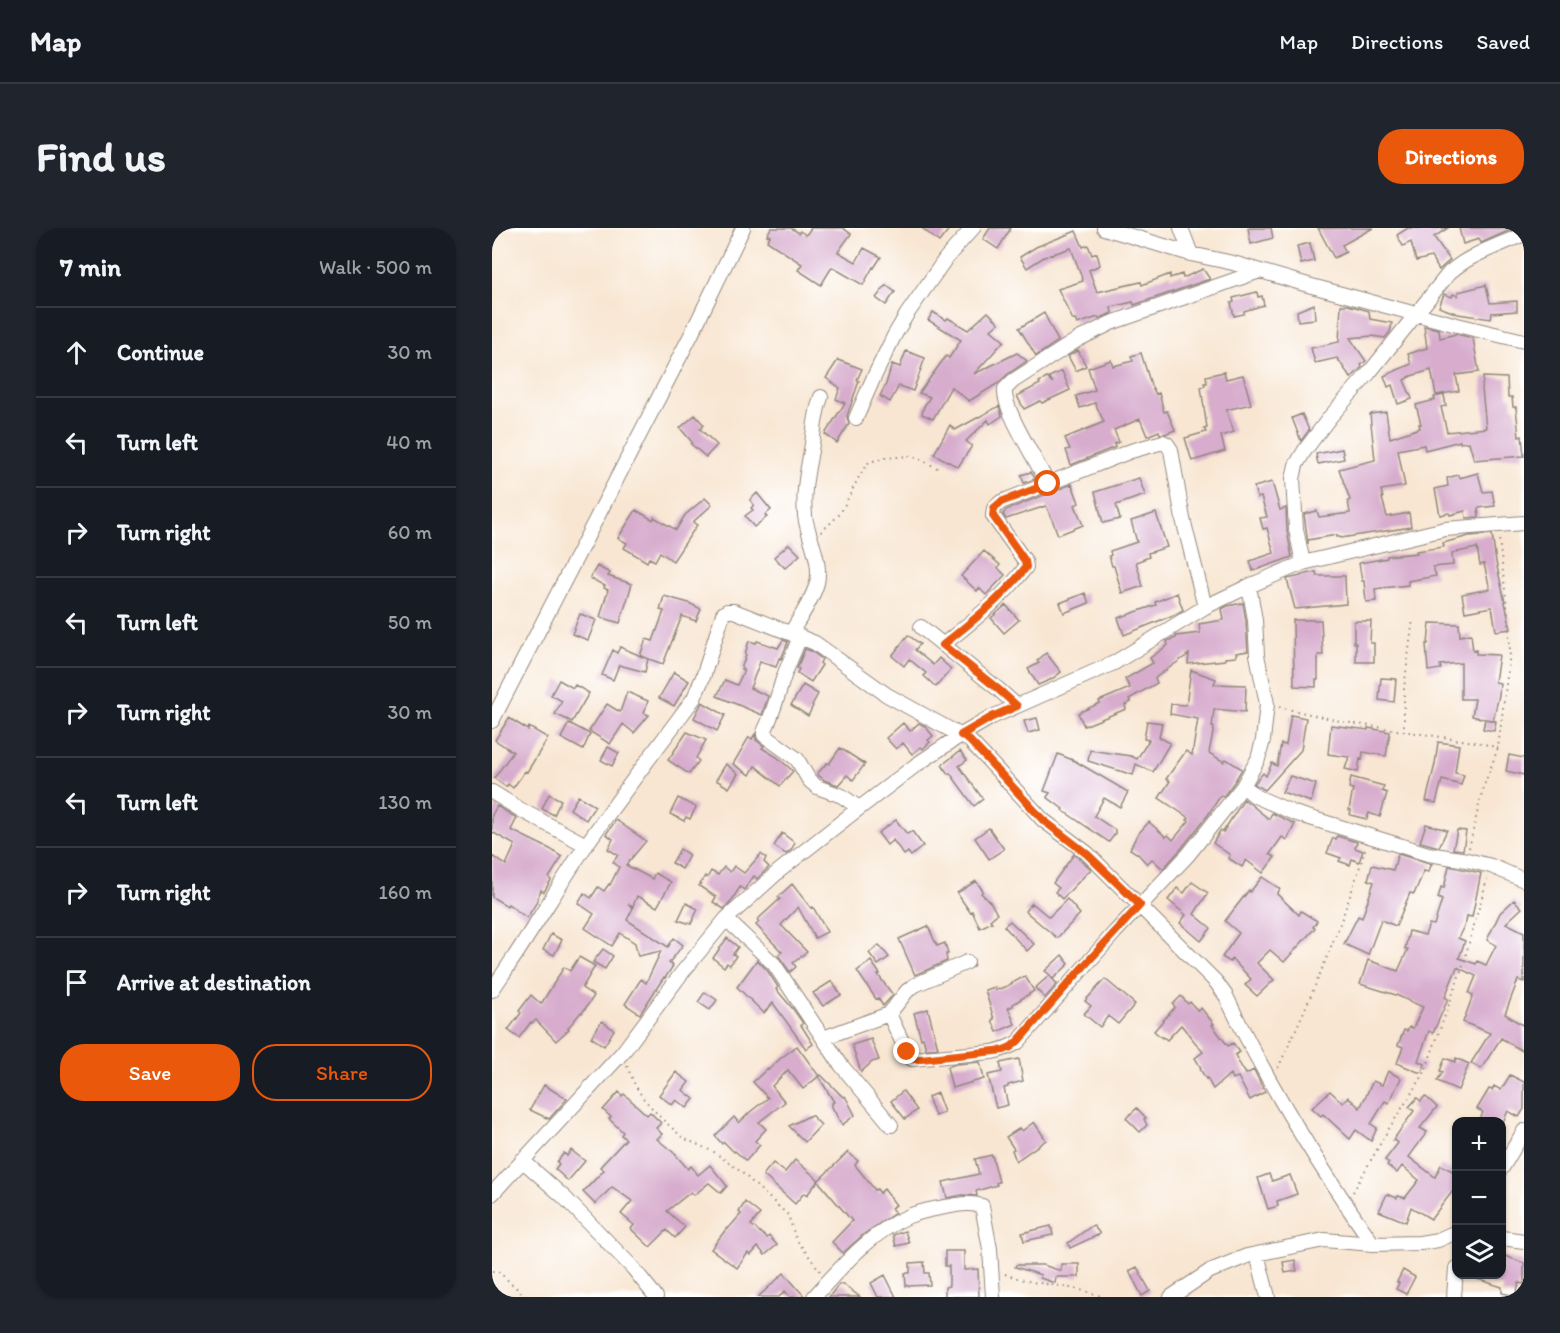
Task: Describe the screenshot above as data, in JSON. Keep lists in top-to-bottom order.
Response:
{
  "page": {
    "header": "Map",
    "nav": ["Map", "Directions", "Saved"],
    "buttons": [
      "Directions",
      ["Save", "Share"]
    ],
    "title": "Find us",
    "heading": ["7 min", "Walk · 500 m"],
    "list": [
      ["Continue", "30 m"],
      ["Turn left", "40 m"],
      ["Turn right", "60 m"],
      ["Turn left", "50 m"],
      ["Turn right", "30 m"],
      ["Turn left", "130 m"],
      ["Turn right", "160 m"],
      "Arrive at destination"
    ],
    "map_buttons": ["+", "−"]
  }
}
